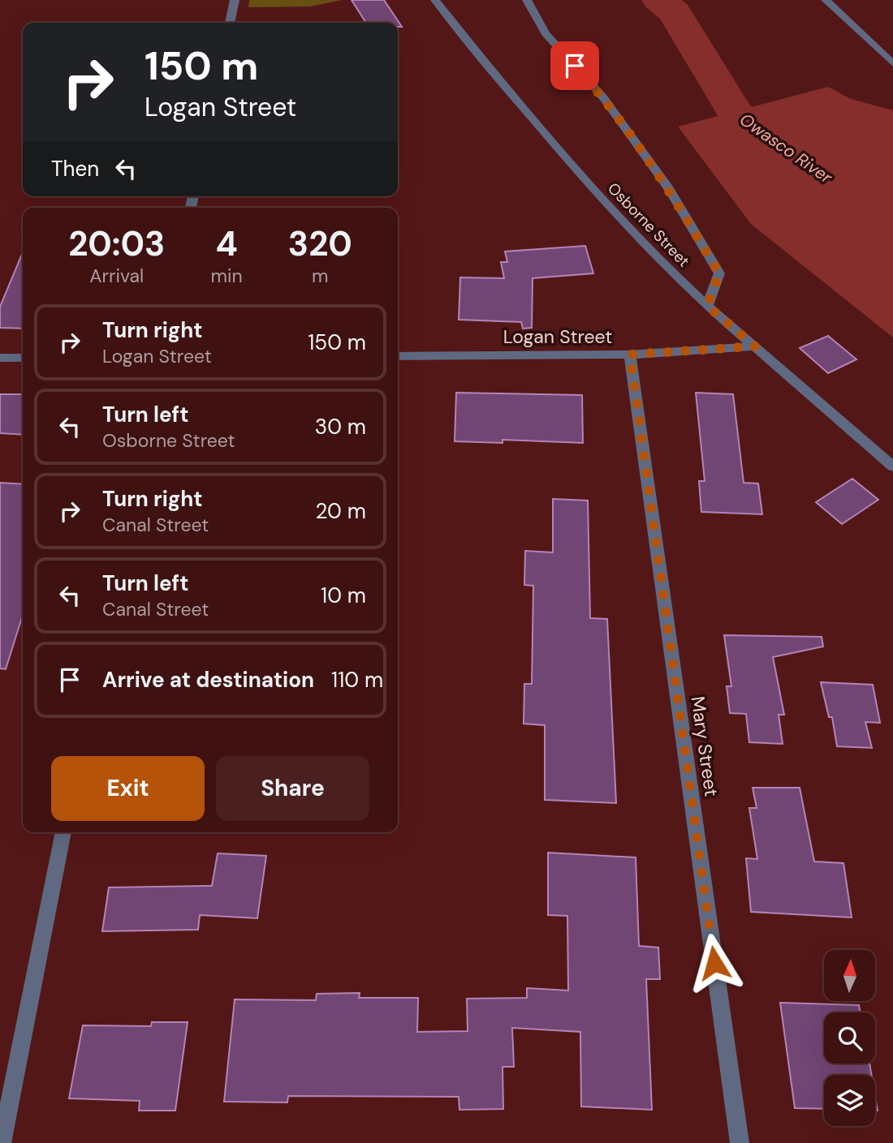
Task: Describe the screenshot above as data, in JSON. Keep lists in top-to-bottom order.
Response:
{
  "streets": {
    "street": ["Osborne Street", "Logan Street", "Mary Street"]
  },
  "crossings": [
    ["Osborne Street", "Logan Street"],
    ["Logan Street", "Mary Street"]
  ],
  "water": ["Owasco River"],
  "north": "top",
  "page": {
    "turn": ["150 m", "Logan Street"],
    "then": "Then",
    "eta": [
      "20:03",
      "Arrival",
      "4",
      "min",
      "320",
      "m"
    ],
    "list": [
      {
        "name": "Turn right",
        "note": "Logan Street",
        "value": "150 m"
      },
      {
        "name": "Turn left",
        "note": "Osborne Street",
        "value": "30 m"
      },
      {
        "name": "Turn right",
        "note": "Canal Street",
        "value": "20 m"
      },
      {
        "name": "Turn left",
        "note": "Canal Street",
        "value": "10 m"
      },
      {
        "name": "Arrive at destination",
        "value": "110 m"
      }
    ],
    "buttons": ["Exit", "Share"]
  }
}
